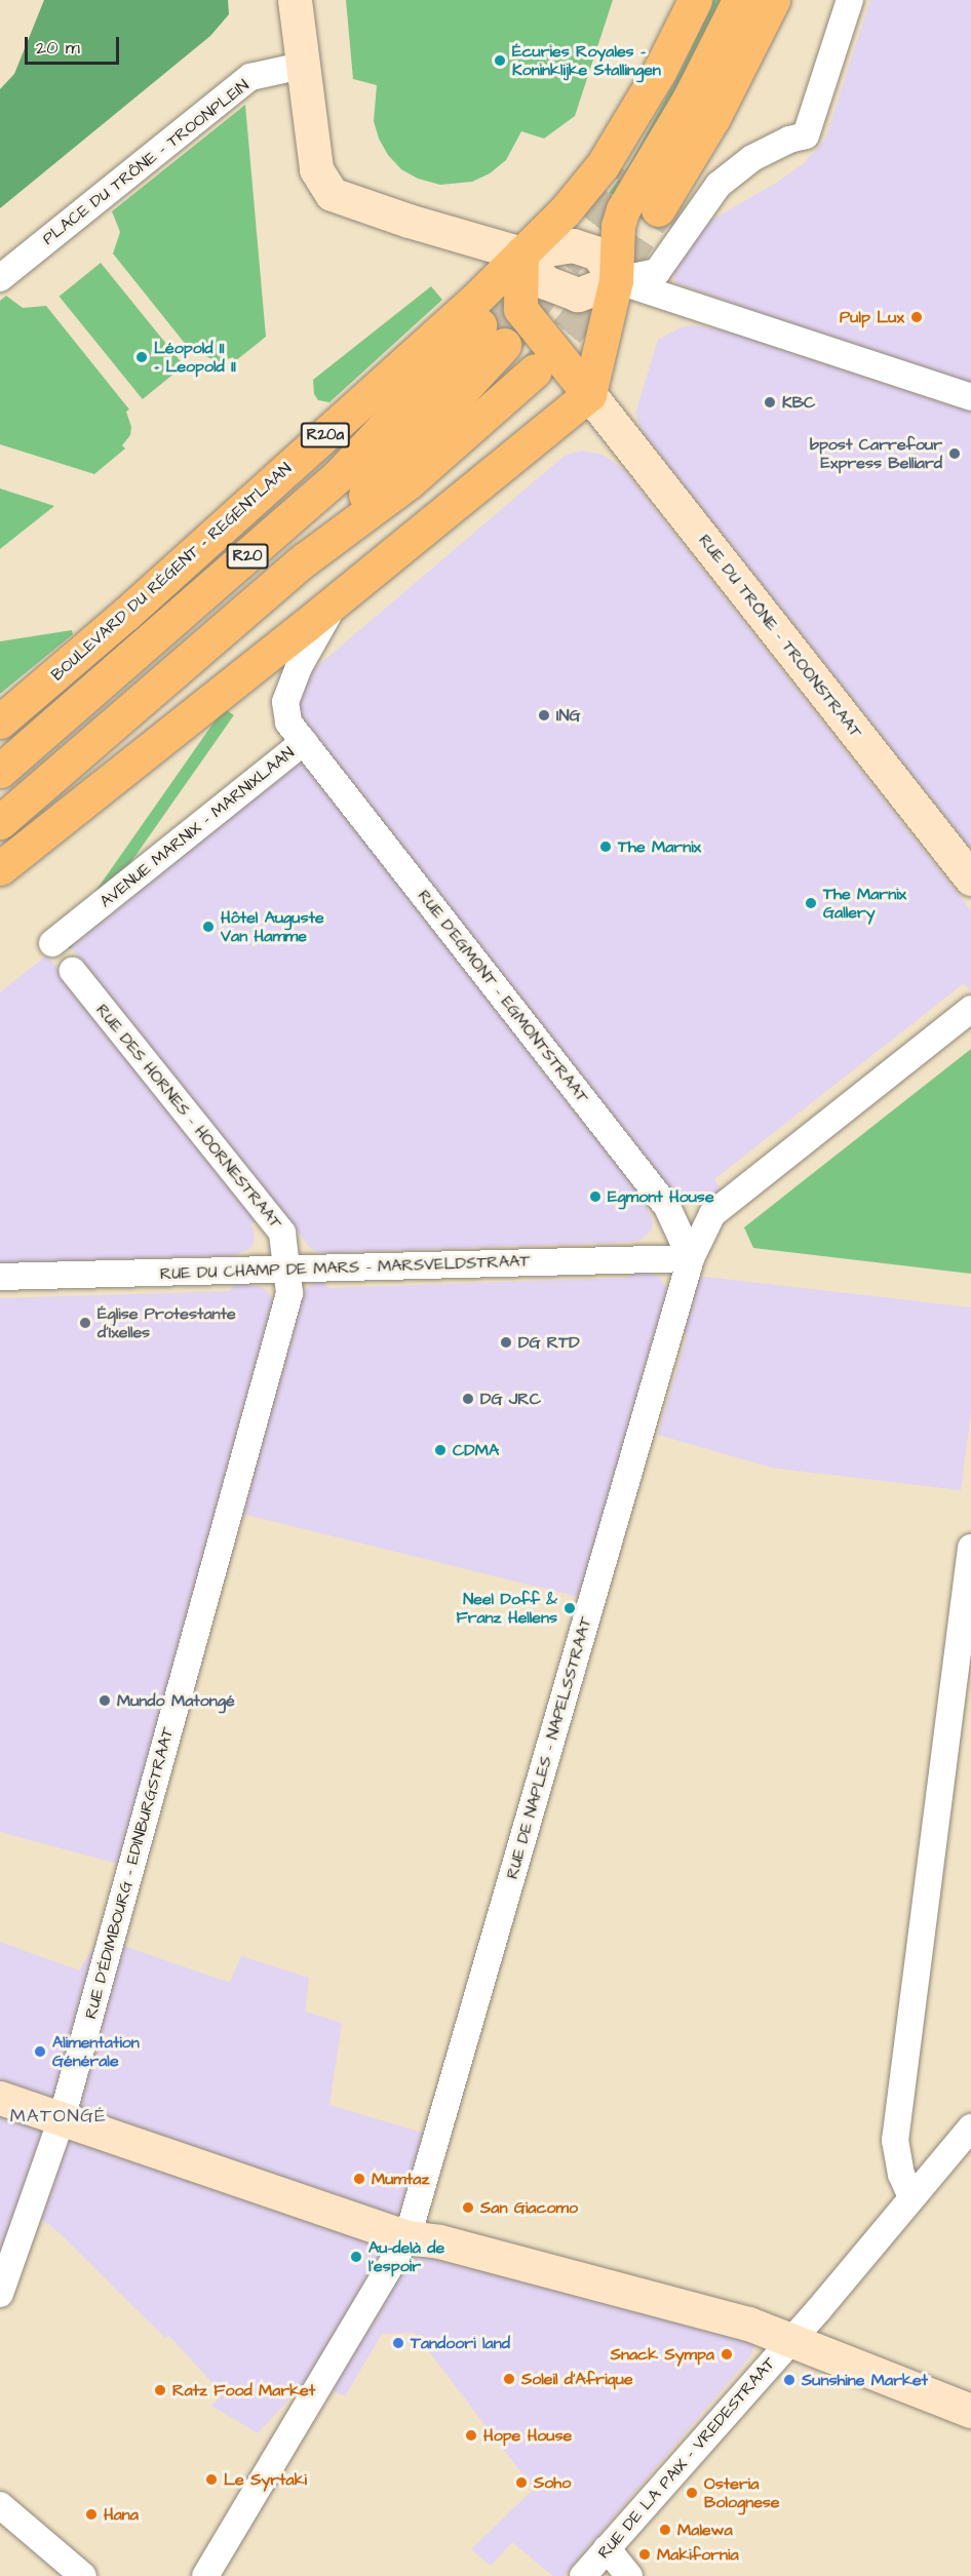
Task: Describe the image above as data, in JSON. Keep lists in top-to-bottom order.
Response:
{
  "streets": {
    "main road": [
      "R20a",
      "R20",
      "BOULEVARD DU RÉGENT - REGENTLAAN",
      "AVENUE MARNIX - MARNIXLAAN"
    ],
    "street": [
      "PLACE DU TRÔNE - TROONPLEIN",
      "RUE DU TRÔNE - TROONSTRAAT",
      "RUE D'EGMONT - EGMONTSTRAAT",
      "RUE DES HORNES - HOORNESTRAAT",
      "RUE DU CHAMP DE MARS - MARSVELDSTRAAT",
      "RUE DE NAPLES - NAPELSSTRAAT",
      "RUE D'ÉDIMBOURG - EDINBURGSTRAAT",
      "RUE DE LA PAIX - VREDESTRAAT"
    ]
  },
  "crossings": [
    ["RUE DU TRÔNE - TROONSTRAAT", "AVENUE MARNIX - MARNIXLAAN"],
    ["AVENUE MARNIX - MARNIXLAAN", "RUE D'EGMONT - EGMONTSTRAAT"],
    ["RUE D'EGMONT - EGMONTSTRAAT", "RUE DU CHAMP DE MARS - MARSVELDSTRAAT"],
    ["RUE D'EGMONT - EGMONTSTRAAT", "RUE DE NAPLES - NAPELSSTRAAT"],
    ["RUE DES HORNES - HOORNESTRAAT", "RUE DU CHAMP DE MARS - MARSVELDSTRAAT"],
    ["RUE DES HORNES - HOORNESTRAAT", "RUE D'ÉDIMBOURG - EDINBURGSTRAAT"],
    ["RUE DU CHAMP DE MARS - MARSVELDSTRAAT", "RUE DE NAPLES - NAPELSSTRAAT"],
    ["RUE DU CHAMP DE MARS - MARSVELDSTRAAT", "RUE D'ÉDIMBOURG - EDINBURGSTRAAT"]
  ],
  "districts": ["MATONGÉ"],
  "places": [
    "Écuries Royales - Koninklijke Stallingen",
    "Pulp Lux",
    "Léopold II - Leopold II",
    "KBC",
    "bpost Carrefour Express Belliard",
    "ING",
    "The Marnix",
    "The Marnix Gallery",
    "Hôtel Auguste Van Hamme",
    "Egmont House",
    "Église Protestante d’Ixelles",
    "DG RTD",
    "DG JRC",
    "CDMA",
    "Neel Doff & Franz Hellens",
    "Mundo Matongé",
    "Alimentation Générale",
    "Mumtaz",
    "San Giacomo",
    "Au-delà de l'espoir",
    "Tandoori land",
    "Snack Sympa",
    "Soleil d'Afrique",
    "Sunshine Market",
    "Ratz Food Market",
    "Hope House",
    "Le Syrtaki",
    "Soho",
    "Osteria Bolognese",
    "Hana",
    "Malewa",
    "Makifornia"
  ],
  "scale_bar": "20 m"
}
